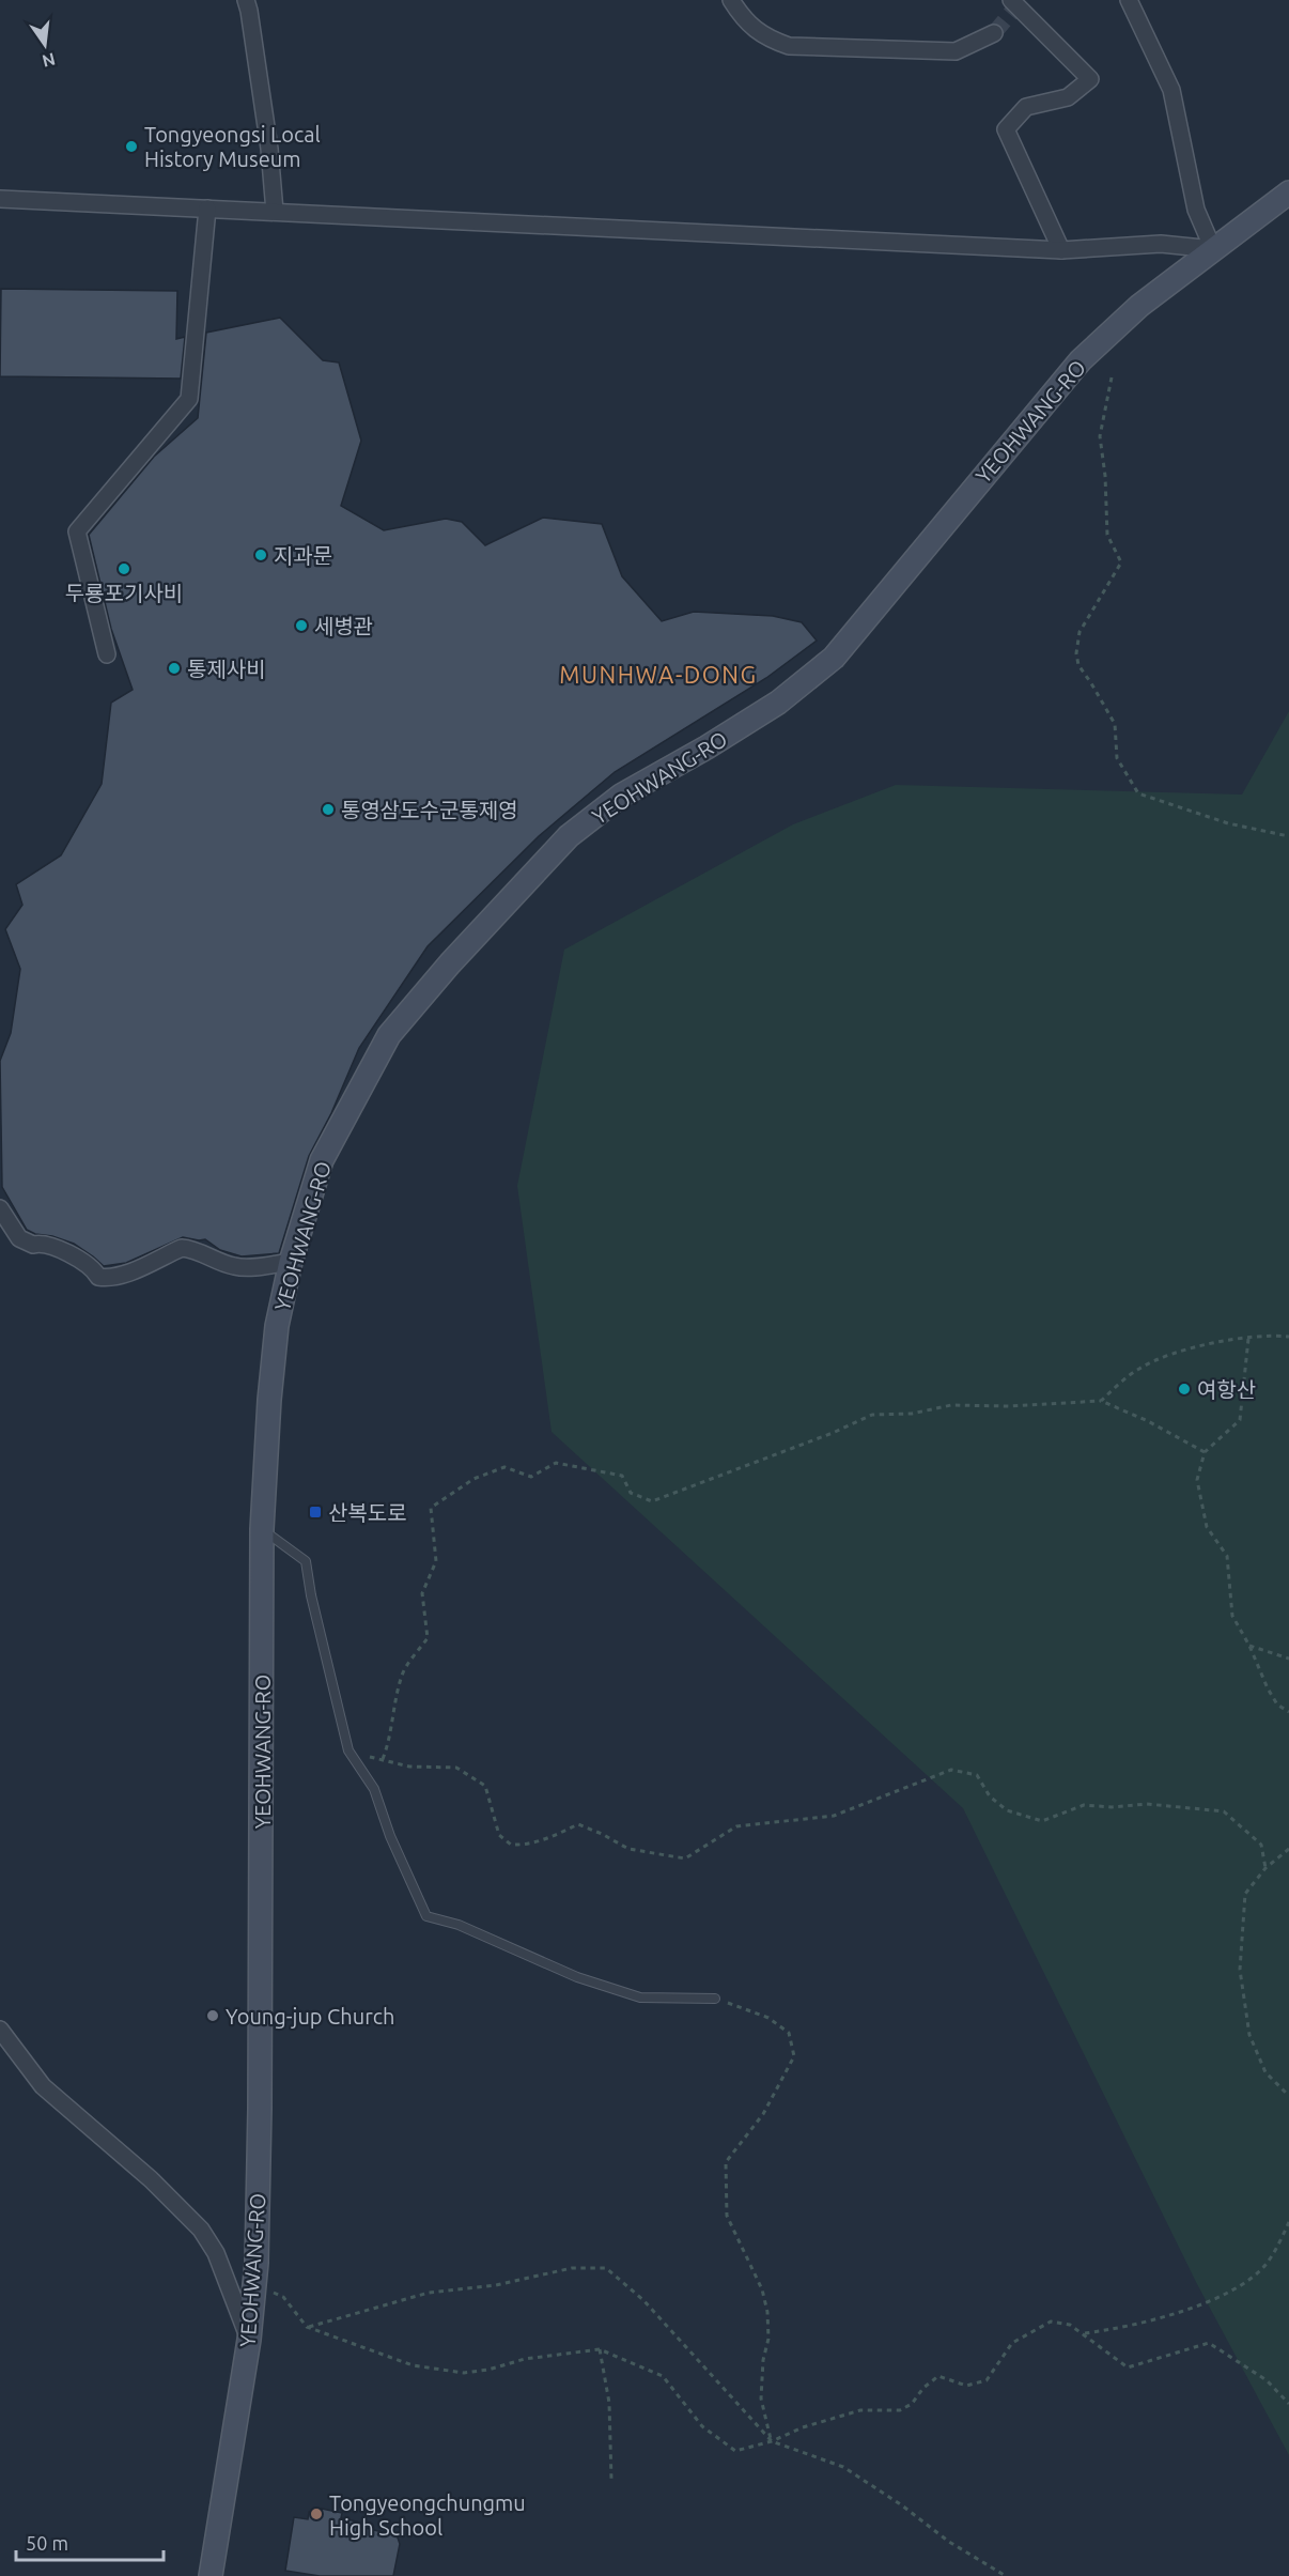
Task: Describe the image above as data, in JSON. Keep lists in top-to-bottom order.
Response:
{
  "streets": {
    "street": ["YEOHWANG-RO"]
  },
  "districts": ["MUNHWA-DONG"],
  "places": {
    "other": [
      "Tongyeongsi Local History Museum",
      "지과문",
      "두룡포기사비",
      "세병관",
      "통제사비",
      "통영삼도수군통제영",
      "여항산",
      "Young-jup Church",
      "Tongyeongchungmu High School"
    ],
    "transit": ["산복도로"]
  },
  "scale_bar": "50 m",
  "north": "bottom"
}
